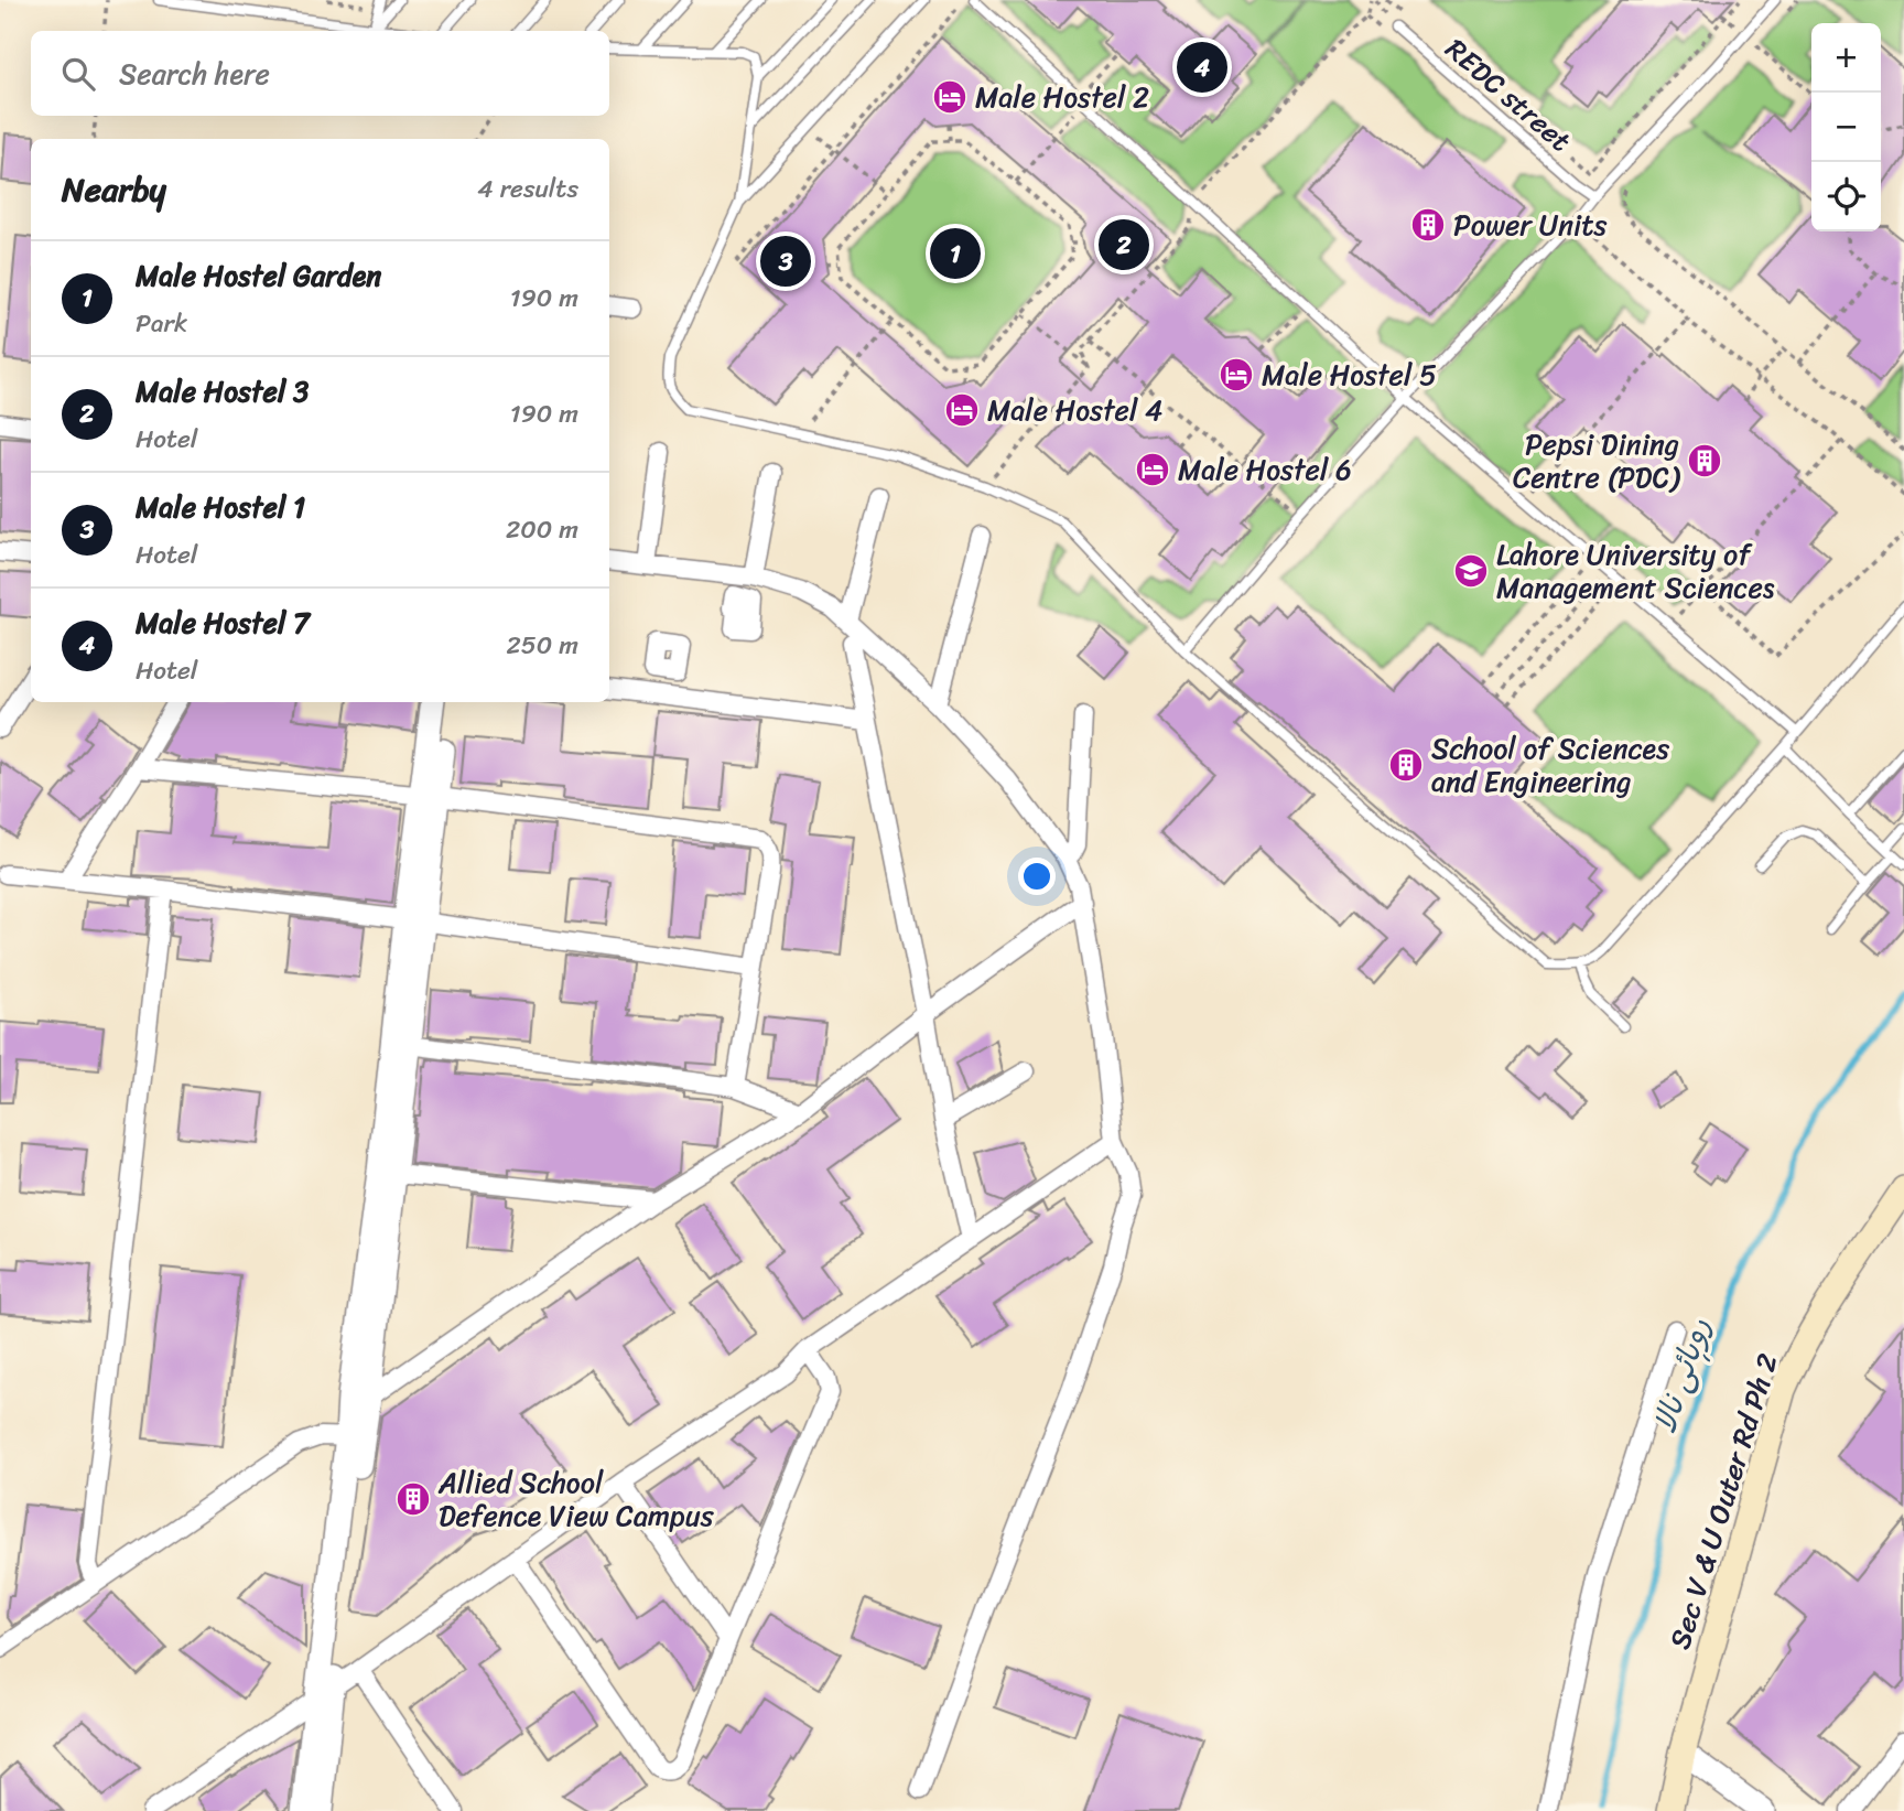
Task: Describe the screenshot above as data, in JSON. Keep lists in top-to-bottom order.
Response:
{
  "streets": {
    "main road": ["Sec V & U Outer Rd Ph 2"],
    "lane": ["REDC street"]
  },
  "water": ["روہائی نالا"],
  "places": {
    "hotel": [
      "Male Hostel 2",
      "Male Hostel 5",
      "Male Hostel 4",
      "Male Hostel 6"
    ],
    "building": [
      "Power Units",
      "Pepsi Dining Centre (PDC)",
      "School of Sciences and Engineering",
      "Allied School Defence View Campus"
    ],
    "school or university": ["Lahore University of Management Sciences"]
  },
  "page": {
    "map_buttons": ["+", "−"],
    "search": "Search here",
    "pins": [
      "4",
      "2",
      "1",
      "3"
    ],
    "heading": ["Nearby", "4 results"],
    "list": [
      {
        "mark": "1",
        "name": "Male Hostel Garden",
        "note": "Park",
        "value": "190 m"
      },
      {
        "mark": "2",
        "name": "Male Hostel 3",
        "note": "Hotel",
        "value": "190 m"
      },
      {
        "mark": "3",
        "name": "Male Hostel 1",
        "note": "Hotel",
        "value": "200 m"
      },
      {
        "mark": "4",
        "name": "Male Hostel 7",
        "note": "Hotel",
        "value": "250 m"
      }
    ]
  }
}
